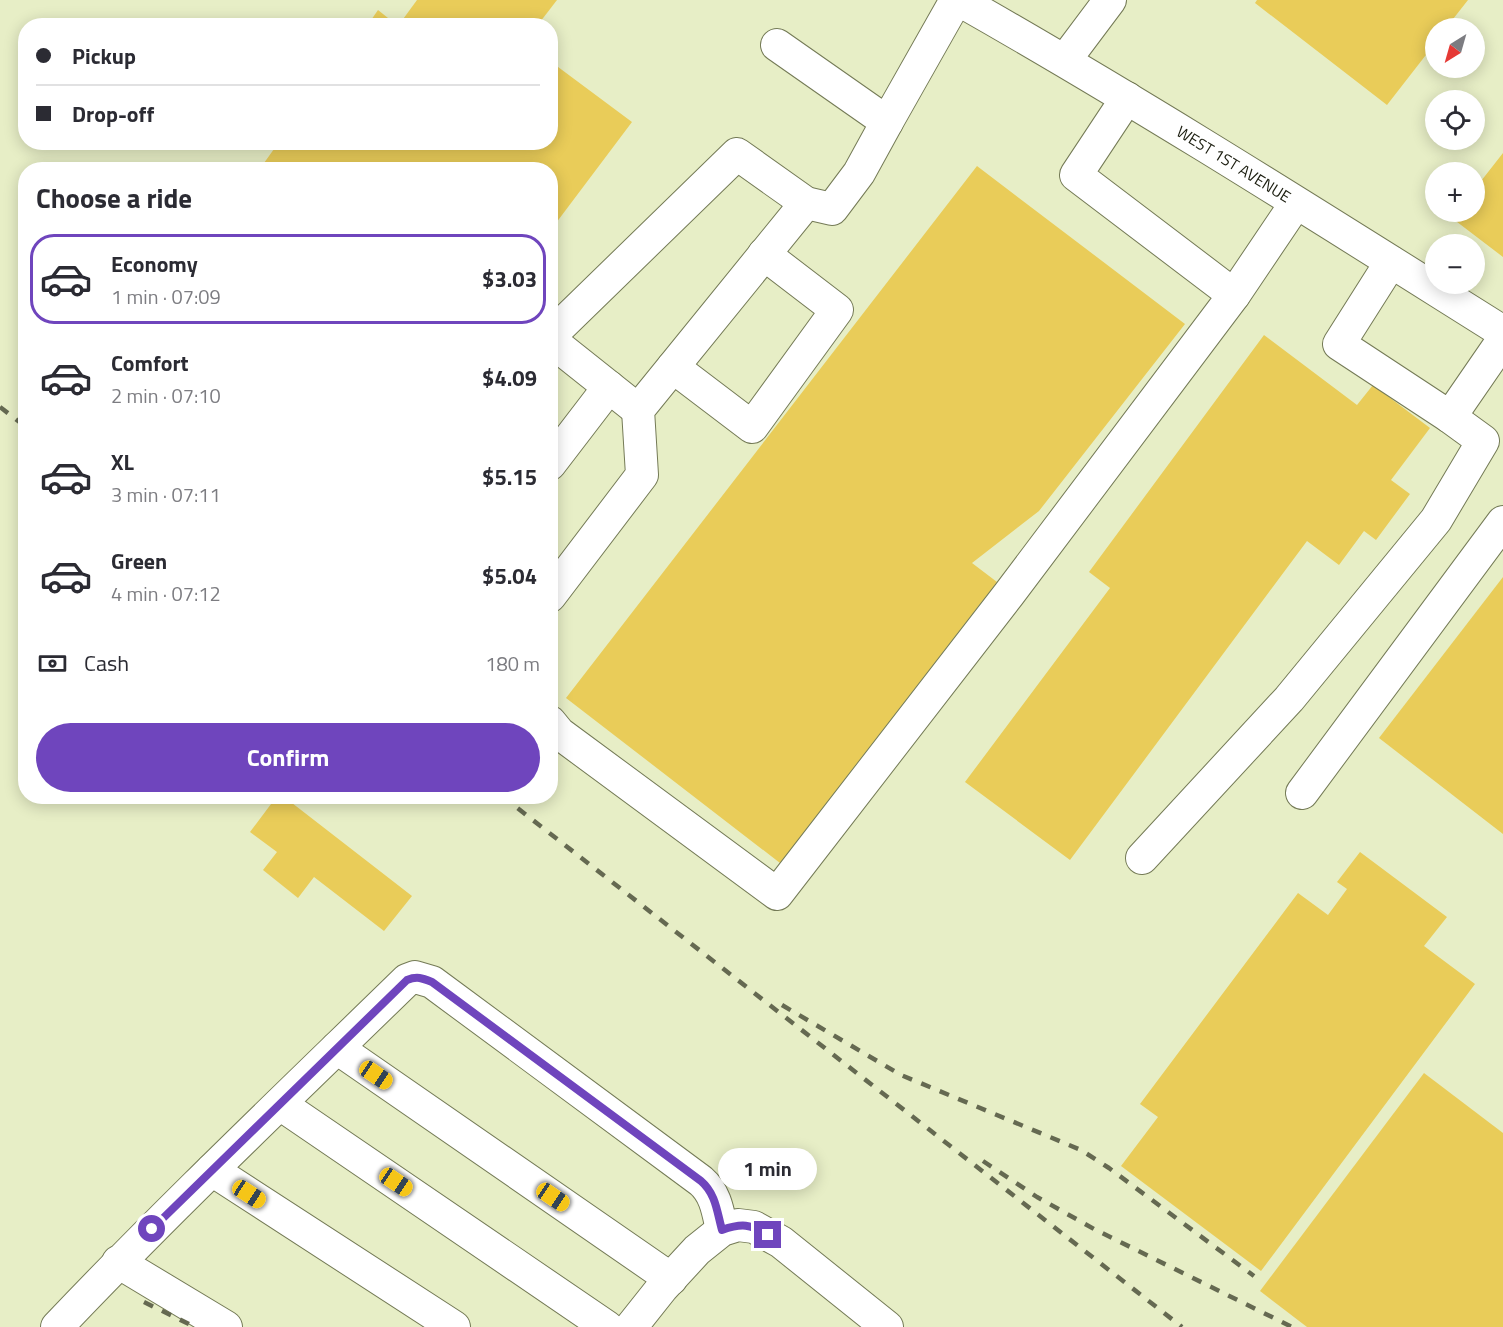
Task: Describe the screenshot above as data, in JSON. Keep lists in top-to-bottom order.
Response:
{
  "streets": {
    "street": ["WEST 1ST AVENUE"]
  },
  "north": "bottom left",
  "page": {
    "map_buttons": ["+", "−"],
    "banner": ["Pickup", "Drop-off"],
    "heading": "Choose a ride",
    "list": [
      {
        "name": "Economy",
        "note": "1 min · 07:09",
        "value": "$3.03"
      },
      {
        "name": "Comfort",
        "note": "2 min · 07:10",
        "value": "$4.09"
      },
      {
        "name": "XL",
        "note": "3 min · 07:11",
        "value": "$5.15"
      },
      {
        "name": "Green",
        "note": "4 min · 07:12",
        "value": "$5.04"
      }
    ],
    "pay": ["Cash", "180 m"],
    "buttons": "Confirm",
    "bubble": "1 min"
  }
}
